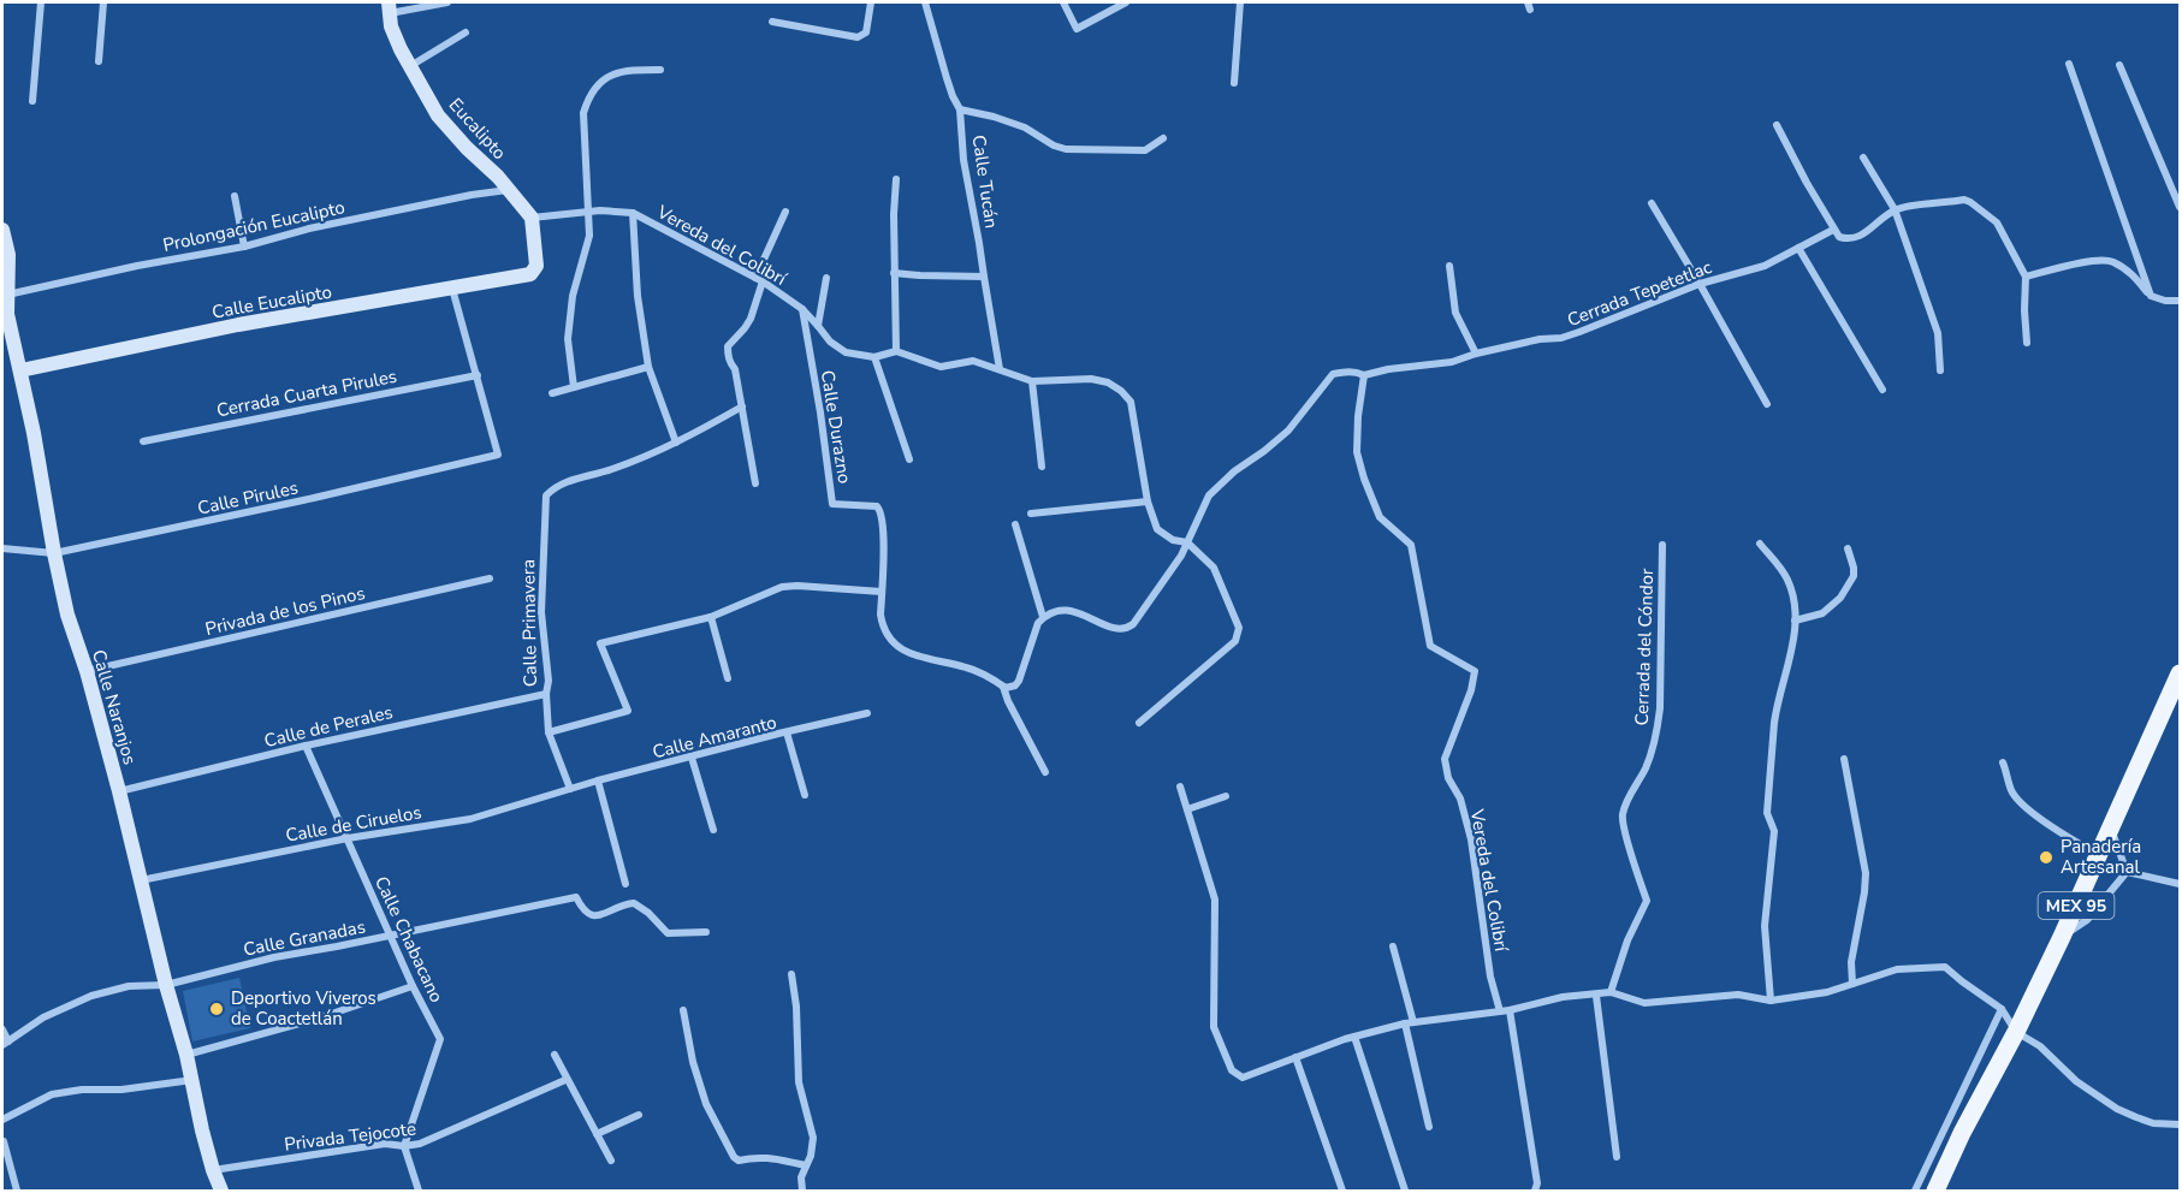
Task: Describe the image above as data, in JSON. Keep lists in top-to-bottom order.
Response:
{
  "streets": {
    "main road": ["MEX 95"],
    "street": [
      "Eucalipto",
      "Calle Tucán",
      "Prolongación Eucalipto",
      "Vereda del Colibrí",
      "Cerrada Tepetetlac",
      "Calle Eucalipto",
      "Cerrada Cuarta Pirules",
      "Calle Durazno",
      "Calle Pirules",
      "Privada de los Pinos",
      "Calle Primavera",
      "Cerrada del Cóndor",
      "Calle Naranjos",
      "Calle de Perales",
      "Calle Amaranto",
      "Calle de Ciruelos",
      "Calle Granadas",
      "Calle Chabacano",
      "Privada Tejocote"
    ]
  },
  "crossings": [
    ["Eucalipto", "Prolongación Eucalipto"],
    ["Eucalipto", "Vereda del Colibrí"],
    ["Eucalipto", "Calle Eucalipto"],
    ["Prolongación Eucalipto", "Calle Naranjos"],
    ["Vereda del Colibrí", "Cerrada Tepetetlac"],
    ["Vereda del Colibrí", "Calle Eucalipto"],
    ["Vereda del Colibrí", "Calle Durazno"],
    ["Calle Eucalipto", "Calle Naranjos"],
    ["Cerrada Cuarta Pirules", "Calle Pirules"],
    ["Calle Pirules", "Calle Naranjos"],
    ["Privada de los Pinos", "Calle Naranjos"],
    ["Calle Primavera", "Calle de Perales"],
    ["Calle Primavera", "Calle Amaranto"],
    ["Calle Primavera", "Calle de Ciruelos"],
    ["Calle Naranjos", "Calle de Perales"],
    ["Calle Naranjos", "Calle de Ciruelos"],
    ["Calle Naranjos", "Calle Granadas"],
    ["Calle Naranjos", "Privada Tejocote"],
    ["Calle de Perales", "Calle Chabacano"],
    ["Calle Amaranto", "Calle de Ciruelos"],
    ["Calle de Ciruelos", "Calle Chabacano"],
    ["Calle Granadas", "Calle Chabacano"],
    ["Calle Chabacano", "Privada Tejocote"]
  ],
  "places": ["Panadería Artesanal", "Deportivo Viveros de Coactetlán"]
}
